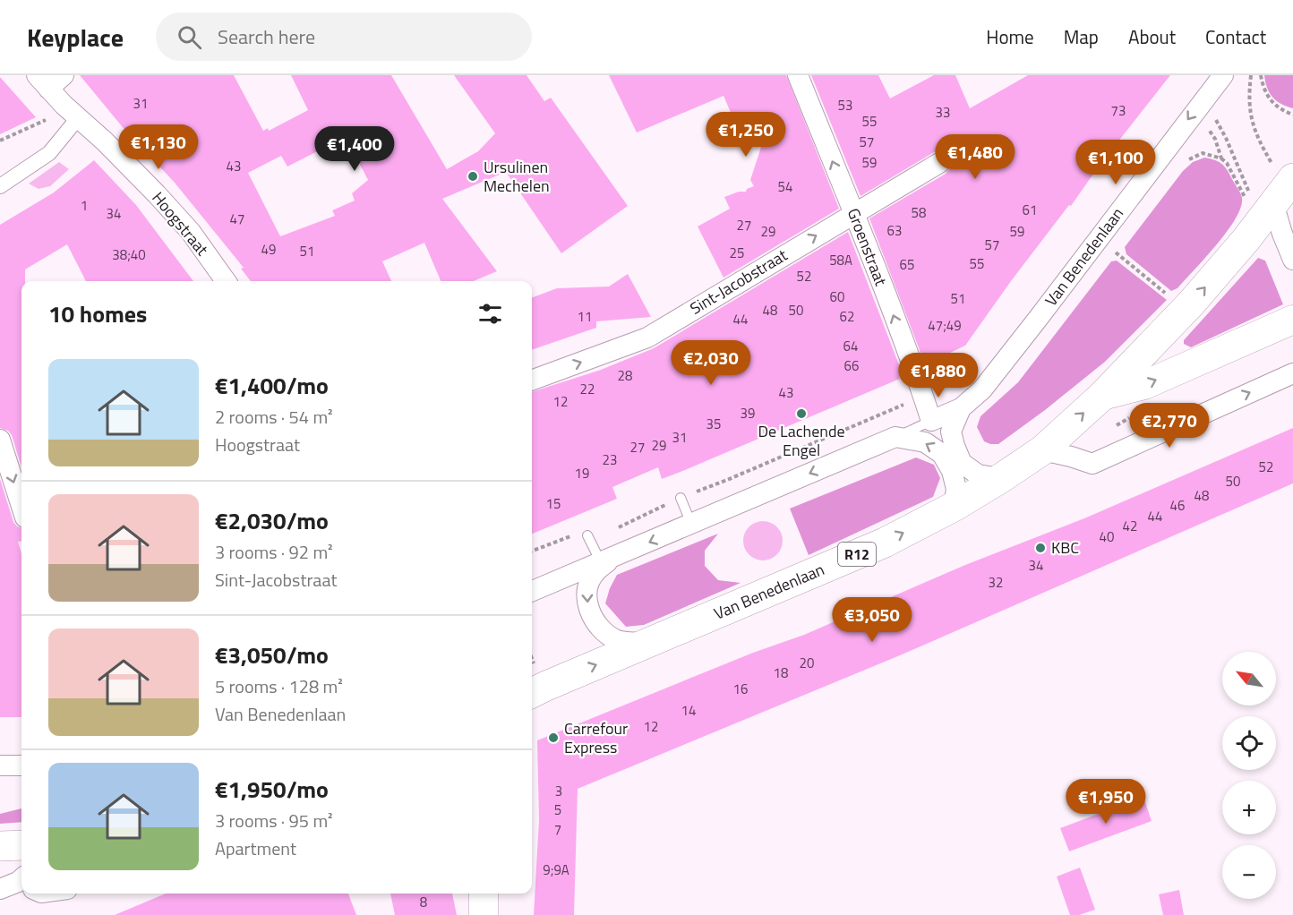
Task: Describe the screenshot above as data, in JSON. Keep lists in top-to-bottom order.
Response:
{
  "streets": {
    "main road": ["Van Benedenlaan", "R12"],
    "street": ["Hoogstraat", "Groenstraat", "Sint-Jacobstraat"]
  },
  "crossings": [
    ["Groenstraat", "Van Benedenlaan"],
    ["Groenstraat", "Sint-Jacobstraat"],
    ["Van Benedenlaan", "R12"]
  ],
  "one_way": ["Groenstraat", "Sint-Jacobstraat"],
  "places": [
    "Ursulinen Mechelen",
    "De Lachende Engel",
    "KBC",
    "Carrefour Express"
  ],
  "house_numbers": [
    "31",
    "53",
    "73",
    "33",
    "55",
    "57",
    "59",
    "43",
    "54",
    "1",
    "61",
    "58",
    "34",
    "47",
    "27",
    "63",
    "29",
    "59",
    "57",
    "49",
    "51",
    "25",
    "38;40",
    "58A",
    "55",
    "65",
    "52",
    "60",
    "51",
    "48",
    "50",
    "11",
    "62",
    "44",
    "47;49",
    "64",
    "66",
    "28",
    "22",
    "43",
    "12",
    "39",
    "35",
    "31",
    "29",
    "27",
    "23",
    "52",
    "19",
    "50",
    "48",
    "15",
    "46",
    "44",
    "42",
    "40",
    "34",
    "32",
    "20",
    "18",
    "16",
    "14",
    "12",
    "3",
    "5",
    "7",
    "9;9A",
    "8"
  ],
  "north": "top left",
  "page": {
    "header": "Keyplace",
    "search": "Search here",
    "nav": [
      "Home",
      "Map",
      "About",
      "Contact"
    ],
    "price": [
      "€1,250",
      "€1,130",
      "€1,400",
      "€1,480",
      "€1,100",
      "€2,030",
      "€1,880",
      "€2,770",
      "€3,050",
      "€1,950"
    ],
    "heading": "10 homes",
    "list": [
      {
        "name": "€1,400/mo",
        "note": "2 rooms · 54 m² · Hoogstraat"
      },
      {
        "name": "€2,030/mo",
        "note": "3 rooms · 92 m² · Sint-Jacobstraat"
      },
      {
        "name": "€3,050/mo",
        "note": "5 rooms · 128 m² · Van Benedenlaan"
      },
      {
        "name": "€1,950/mo",
        "note": "3 rooms · 95 m² · Apartment"
      }
    ],
    "map_buttons": ["+", "−"]
  }
}
